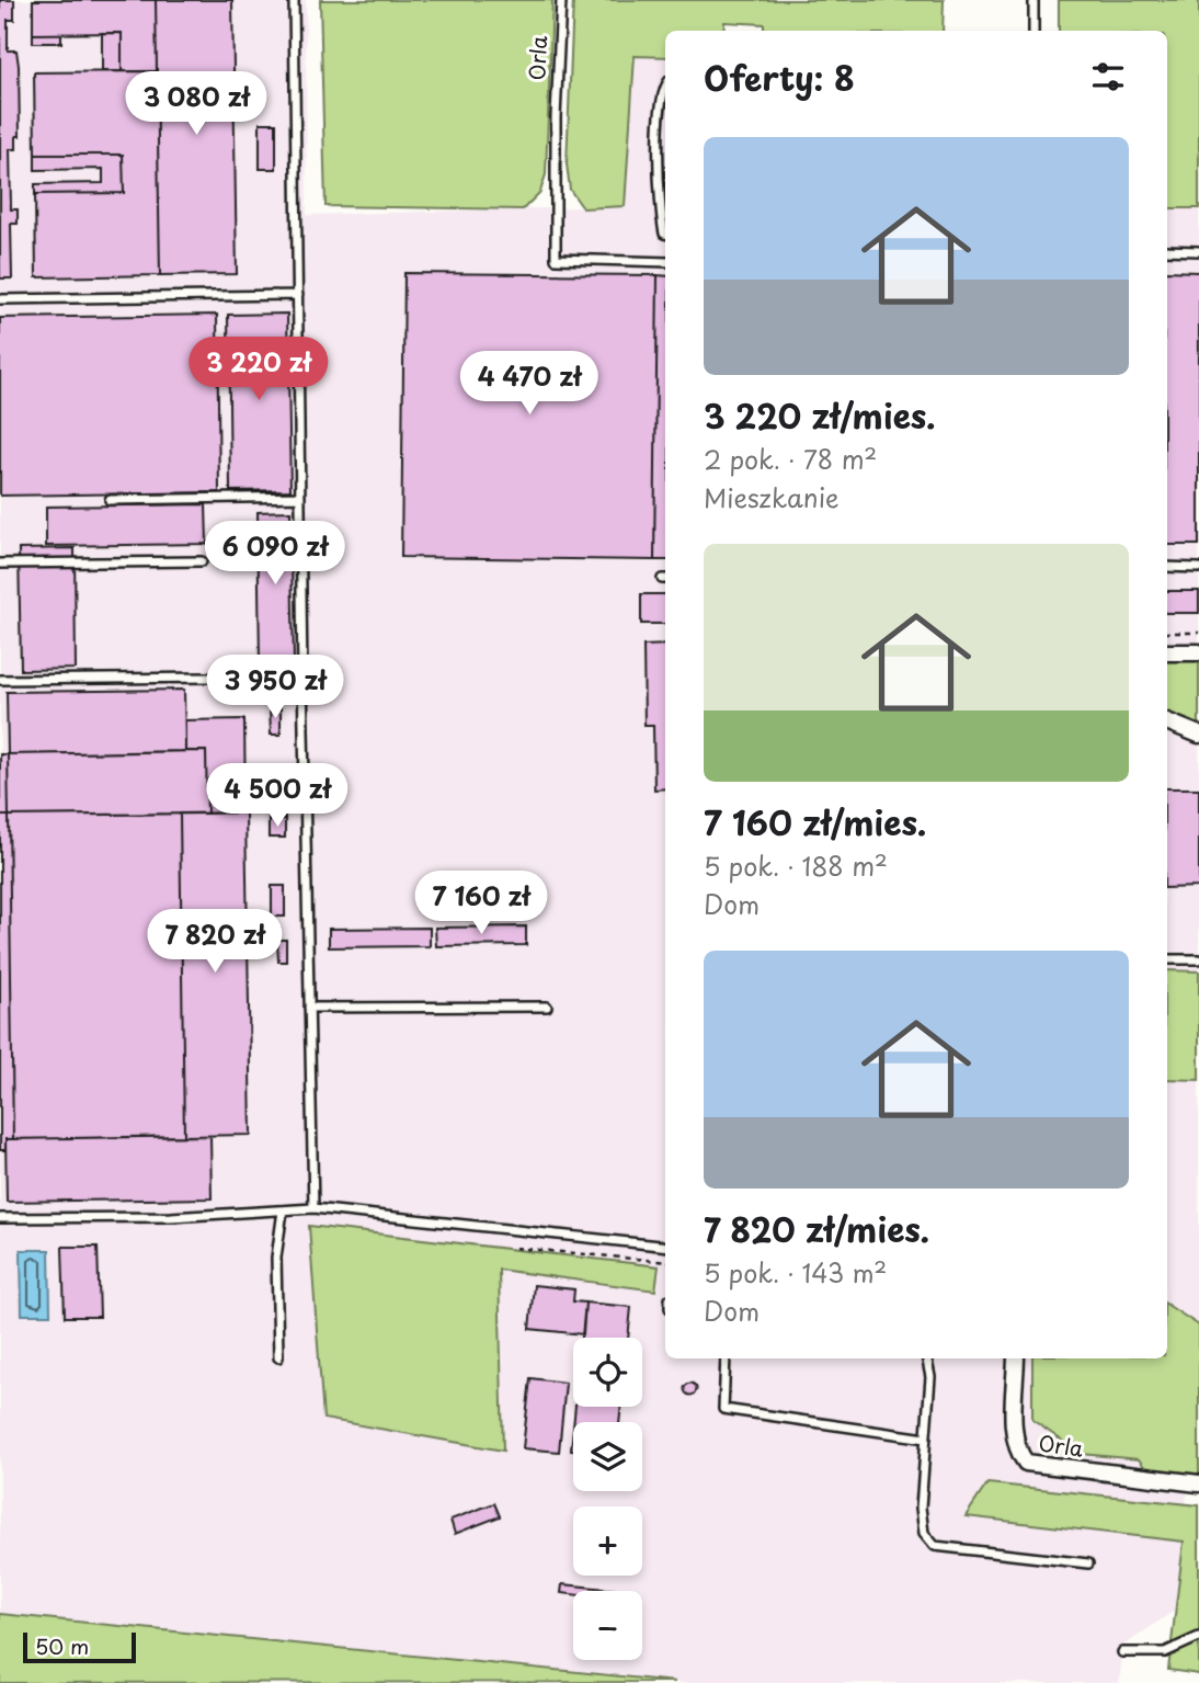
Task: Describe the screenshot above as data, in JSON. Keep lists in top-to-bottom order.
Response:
{
  "streets": {
    "street": ["Orla"]
  },
  "scale_bar": "50 m",
  "page": {
    "heading": "Oferty: 8",
    "price": [
      "3 080 zł",
      "3 220 zł",
      "4 470 zł",
      "6 090 zł",
      "3 950 zł",
      "4 500 zł",
      "7 160 zł",
      "7 820 zł"
    ],
    "list": [
      {
        "name": "3 220 zł/mies.",
        "note": "2 pok. · 78 m² · Mieszkanie"
      },
      {
        "name": "7 160 zł/mies.",
        "note": "5 pok. · 188 m² · Dom"
      },
      {
        "name": "7 820 zł/mies.",
        "note": "5 pok. · 143 m² · Dom"
      }
    ],
    "map_buttons": ["+", "−"],
    "scale": "50 m"
  }
}
